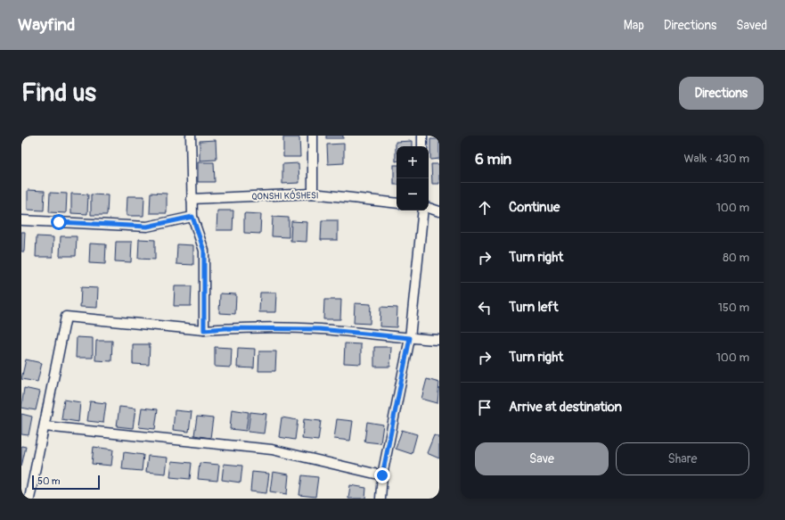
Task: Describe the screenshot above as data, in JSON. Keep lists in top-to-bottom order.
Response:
{
  "scale_bar": "50 m",
  "page": {
    "header": "Wayfind",
    "nav": ["Map", "Directions", "Saved"],
    "buttons": [
      "Directions",
      ["Save", "Share"]
    ],
    "title": "Find us",
    "heading": ["6 min", "Walk · 430 m"],
    "map_buttons": ["+", "−"],
    "list": [
      ["Continue", "100 m"],
      ["Turn right", "80 m"],
      ["Turn left", "150 m"],
      ["Turn right", "100 m"],
      "Arrive at destination"
    ],
    "scale": "50 m"
  }
}
